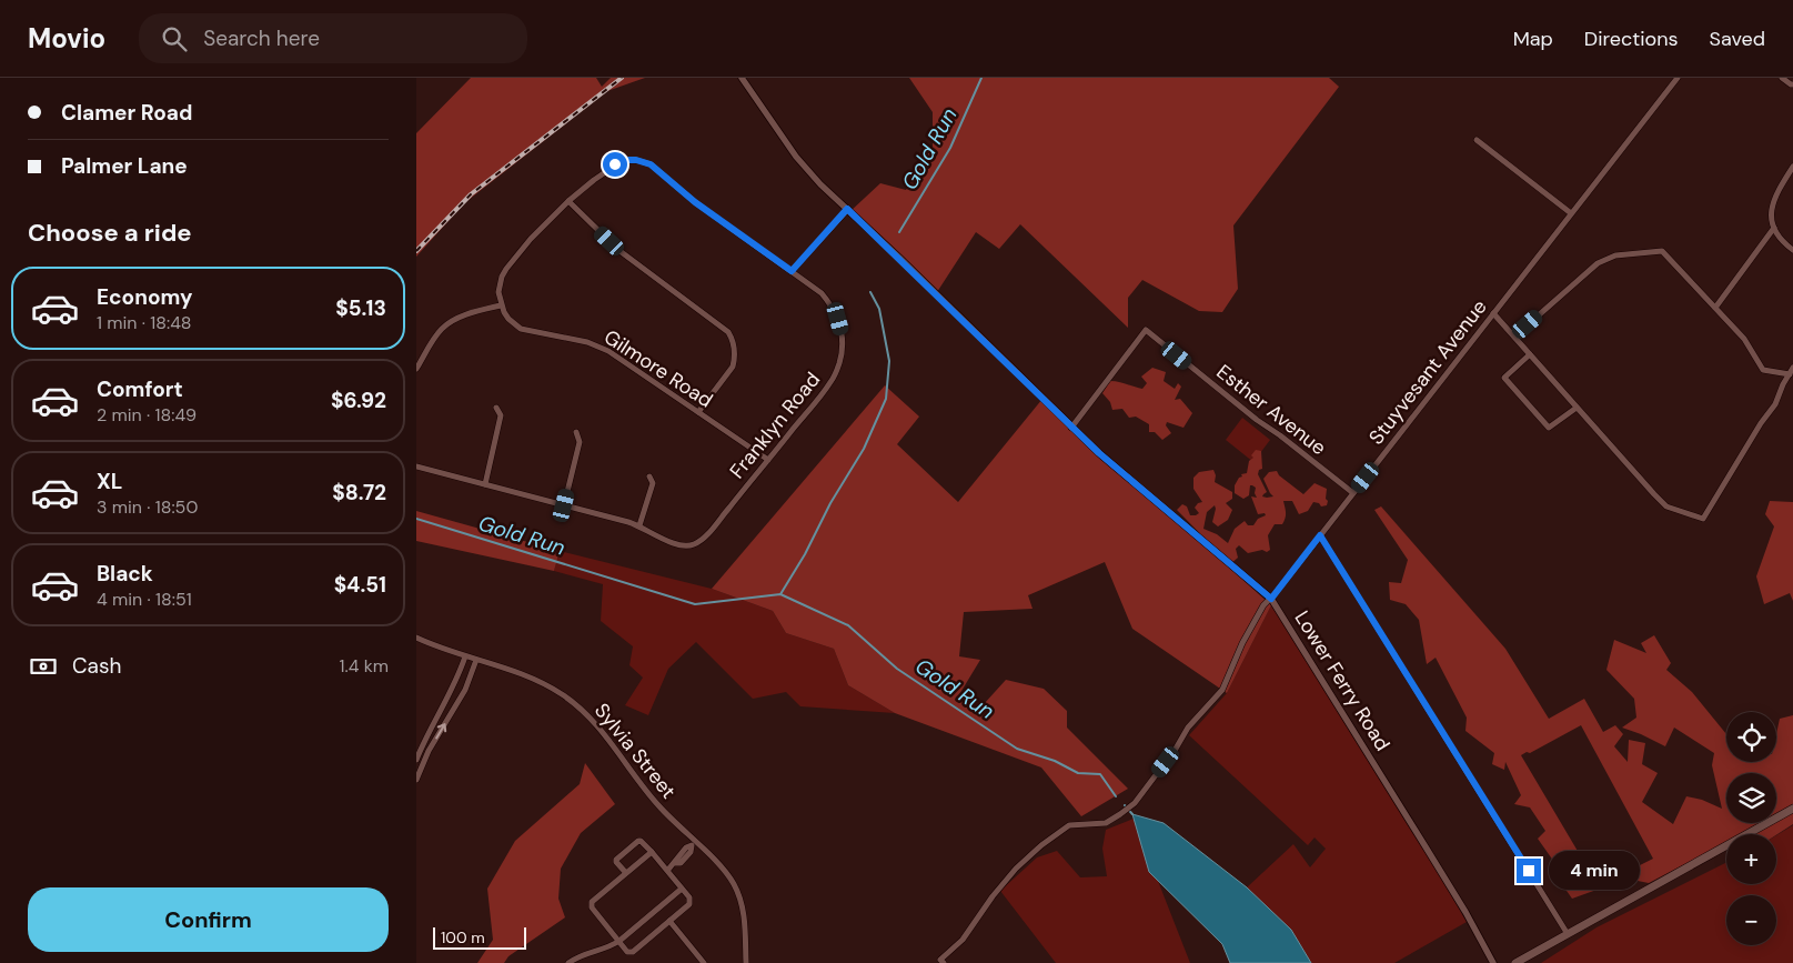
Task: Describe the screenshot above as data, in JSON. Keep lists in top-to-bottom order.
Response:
{
  "streets": {
    "street": [
      "Gilmore Road",
      "Stuyvesant Avenue",
      "Esther Avenue",
      "Franklyn Road",
      "Lower Ferry Road",
      "Sylvia Street"
    ]
  },
  "crossings": [
    ["Gilmore Road", "Franklyn Road"],
    ["Stuyvesant Avenue", "Esther Avenue"],
    ["Stuyvesant Avenue", "Lower Ferry Road"],
    ["Esther Avenue", "Lower Ferry Road"]
  ],
  "water": ["Gold Run"],
  "scale_bar": "100 m",
  "page": {
    "header": "Movio",
    "search": "Search here",
    "nav": ["Map", "Directions", "Saved"],
    "banner": ["Clamer Road", "Palmer Lane"],
    "heading": "Choose a ride",
    "list": [
      {
        "name": "Economy",
        "note": "1 min · 18:48",
        "value": "$5.13"
      },
      {
        "name": "Comfort",
        "note": "2 min · 18:49",
        "value": "$6.92"
      },
      {
        "name": "XL",
        "note": "3 min · 18:50",
        "value": "$8.72"
      },
      {
        "name": "Black",
        "note": "4 min · 18:51",
        "value": "$4.51"
      }
    ],
    "pay": ["Cash", "1.4 km"],
    "map_buttons": ["+", "−"],
    "bubble": "4 min",
    "buttons": "Confirm",
    "scale": "100 m"
  }
}
